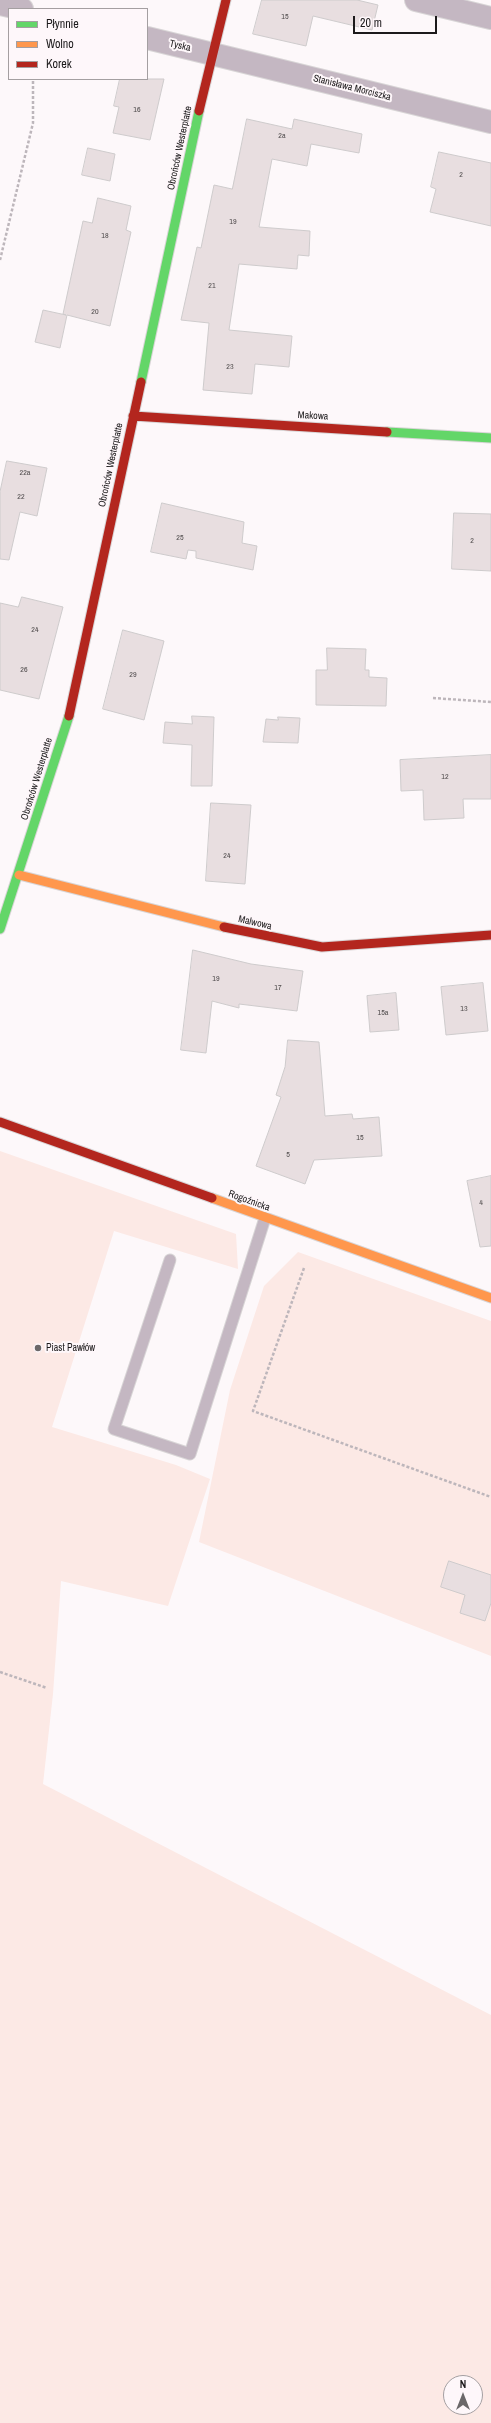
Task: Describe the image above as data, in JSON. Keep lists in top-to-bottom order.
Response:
{
  "streets": {
    "street": [
      "Tyska",
      "Stanisława Morciszka",
      "Obrońców Westerplatte",
      "Makowa",
      "Malwowa",
      "Rogoźnicka"
    ]
  },
  "crossings": [
    ["Tyska", "Stanisława Morciszka"],
    ["Tyska", "Obrońców Westerplatte"],
    ["Stanisława Morciszka", "Obrońców Westerplatte"],
    ["Obrońców Westerplatte", "Makowa"],
    ["Obrońców Westerplatte", "Malwowa"]
  ],
  "places": ["Piast Pawłów"],
  "house_numbers": [
    "15",
    "16",
    "2a",
    "2",
    "19",
    "18",
    "21",
    "20",
    "23",
    "22a",
    "22",
    "25",
    "2",
    "24",
    "26",
    "29",
    "12",
    "24",
    "19",
    "17",
    "13",
    "15a",
    "15",
    "5",
    "4"
  ],
  "legend": ["Płynnie", "Wolno", "Korek"],
  "scale_bar": "20 m",
  "north": "top"
}
